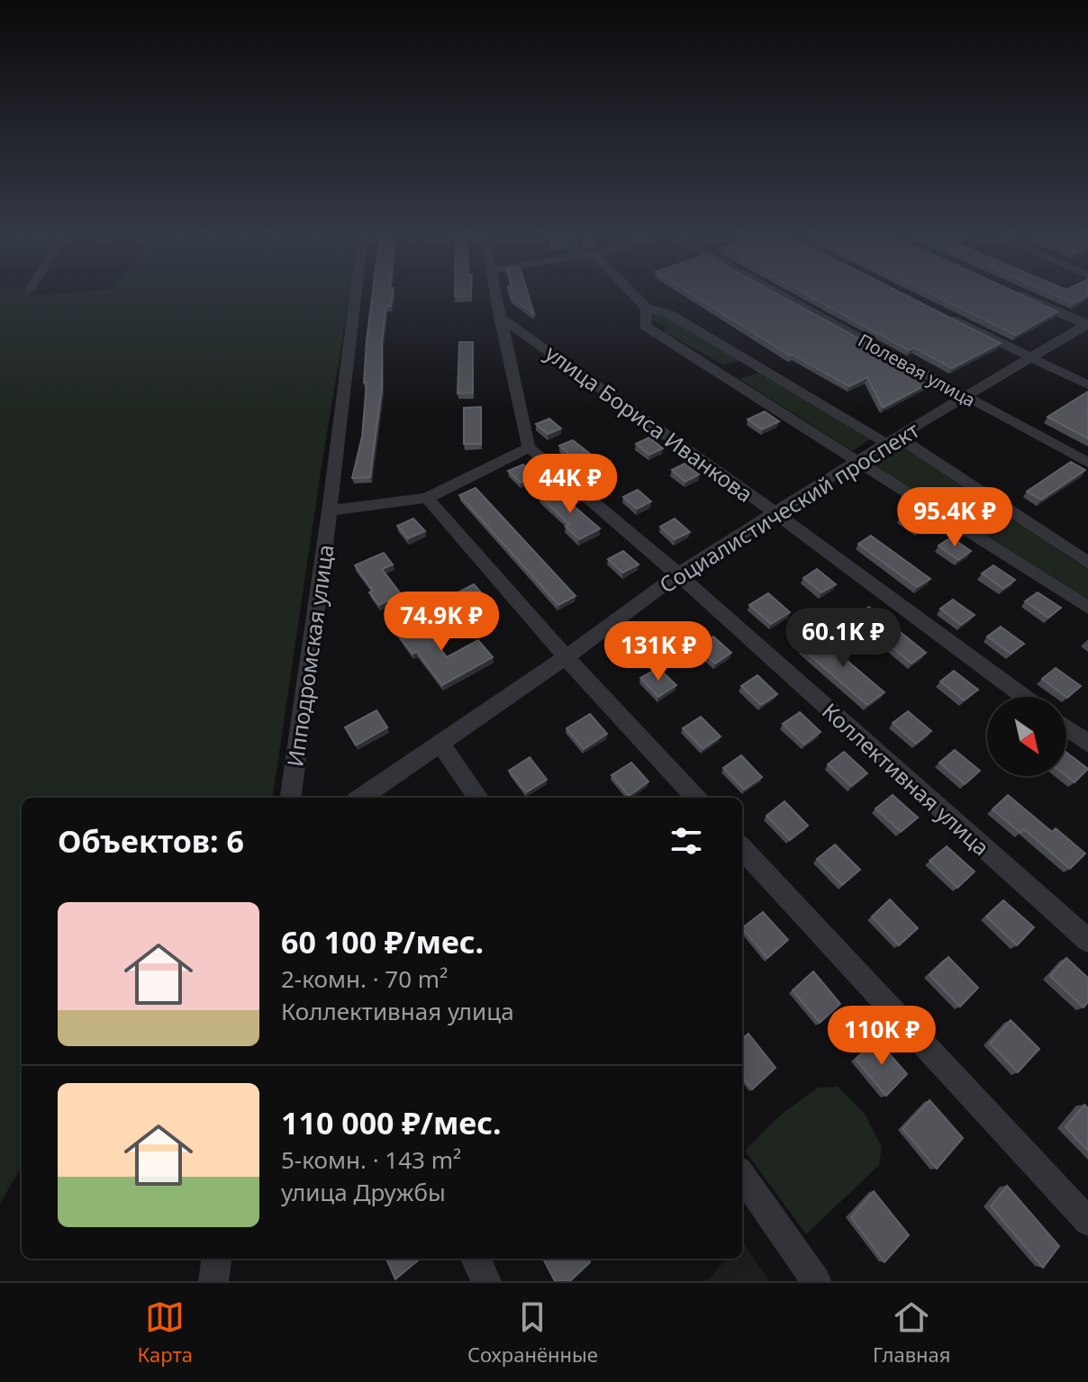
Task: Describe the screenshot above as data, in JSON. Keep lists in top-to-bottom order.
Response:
{
  "streets": {
    "street": [
      "Полевая улица",
      "улица Бориса Иванкова",
      "Социалистический проспект",
      "Ипподромская улица",
      "Коллективная улица"
    ]
  },
  "crossings": [
    ["Полевая улица", "Социалистический проспект"],
    ["улица Бориса Иванкова", "Социалистический проспект"],
    ["Социалистический проспект", "Коллективная улица"]
  ],
  "north": "bottom right",
  "page": {
    "price": [
      "44K ₽",
      "95.4K ₽",
      "74.9K ₽",
      "60.1K ₽",
      "131K ₽",
      "110K ₽"
    ],
    "heading": "Объектов: 6",
    "list": [
      {
        "name": "60 100 ₽/мес.",
        "note": "2-комн. · 70 m² · Коллективная улица"
      },
      {
        "name": "110 000 ₽/мес.",
        "note": "5-комн. · 143 m² · улица Дружбы"
      }
    ],
    "tabs": ["Карта", "Сохранённые", "Главная"]
  }
}
